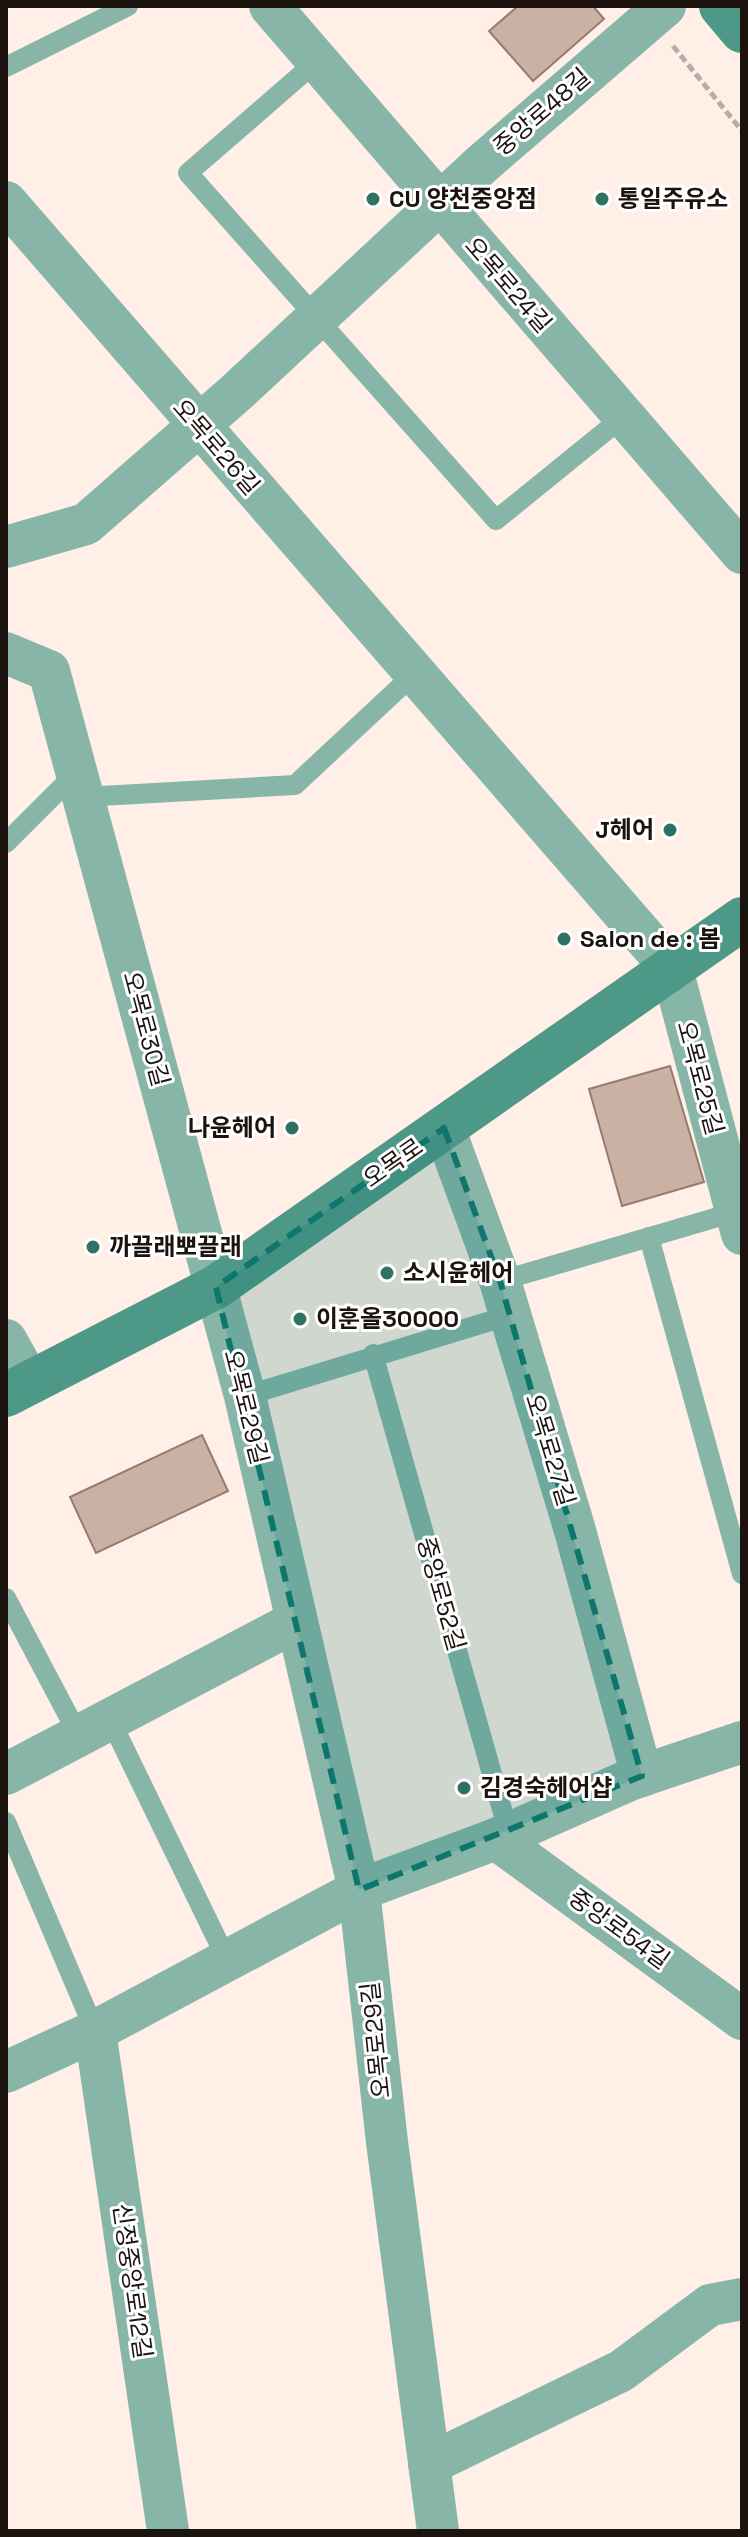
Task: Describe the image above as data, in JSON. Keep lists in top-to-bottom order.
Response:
{
  "streets": {
    "main road": ["오목로"],
    "street": [
      "중앙로48길",
      "오목로24길",
      "오목로26길",
      "오목로30길",
      "오목로25길",
      "오목로29길",
      "오목로27길",
      "중앙로54길",
      "신정중앙로12길"
    ],
    "lane": ["중앙로52길"]
  },
  "crossings": [
    ["중앙로48길", "오목로24길"],
    ["중앙로48길", "오목로26길"],
    ["오목로26길", "오목로25길"],
    ["오목로26길", "오목로"],
    ["오목로30길", "오목로"],
    ["오목로30길", "오목로29길"],
    ["오목로25길", "오목로"],
    ["오목로", "오목로29길"],
    ["오목로", "오목로27길"],
    ["중앙로52길", "중앙로54길"]
  ],
  "places": [
    "CU 양천중앙점",
    "통일주유소",
    "J헤어",
    "Salon de : 봄",
    "나윤헤어",
    "까끌래뽀끌래",
    "소시윤헤어",
    "이훈올30000",
    "김경숙헤어샵"
  ]
}
